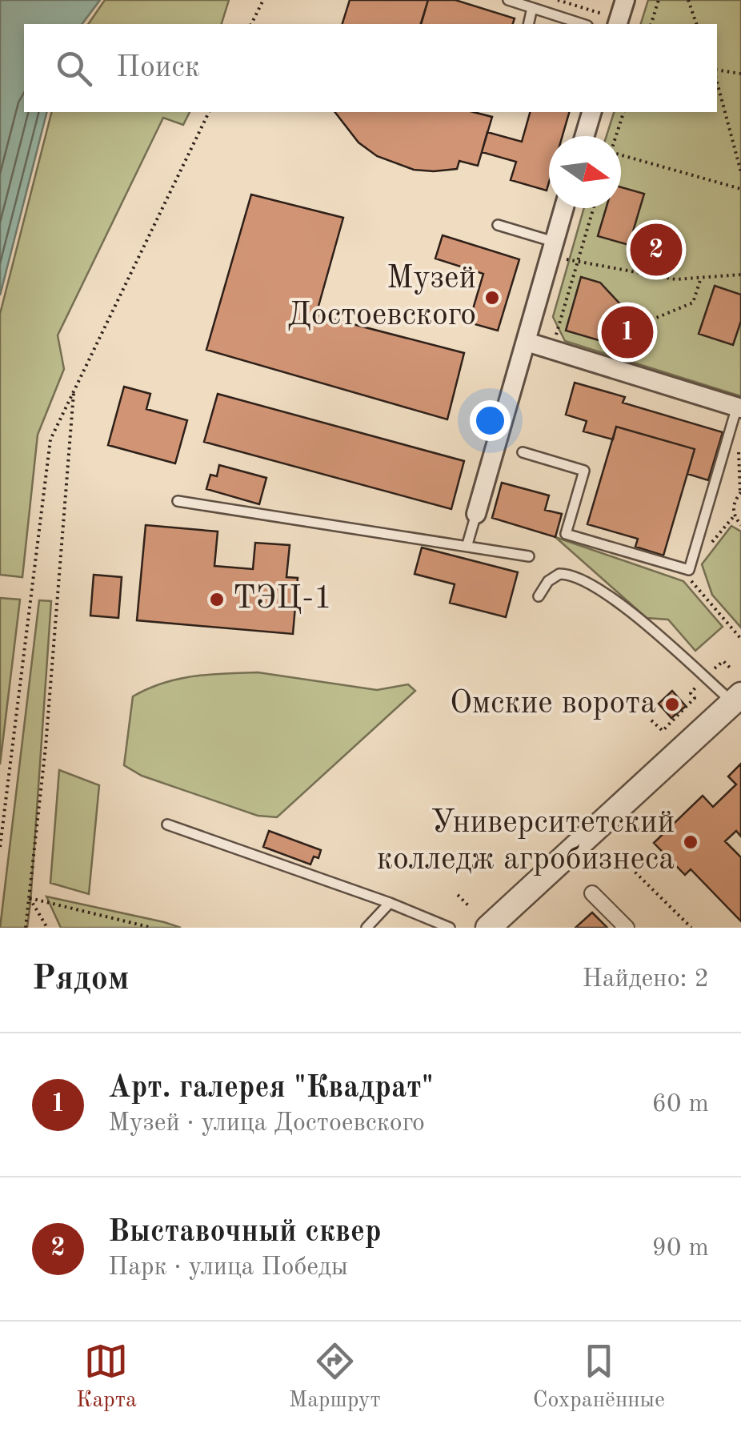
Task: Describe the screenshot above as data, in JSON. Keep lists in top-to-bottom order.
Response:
{
  "places": [
    "Музей Достоевского",
    "ТЭЦ-1",
    "Омские ворота",
    "Университетский колледж агробизнеса"
  ],
  "north": "right",
  "page": {
    "search": "Поиск",
    "pins": ["2", "1"],
    "heading": ["Рядом", "Найдено: 2"],
    "list": [
      {
        "mark": "1",
        "name": "Арт. галерея \"Квадрат\"",
        "note": "Музей · улица Достоевского",
        "value": "60 m"
      },
      {
        "mark": "2",
        "name": "Выставочный сквер",
        "note": "Парк · улица Победы",
        "value": "90 m"
      }
    ],
    "nav": ["Карта", "Маршрут", "Сохранённые"]
  }
}
